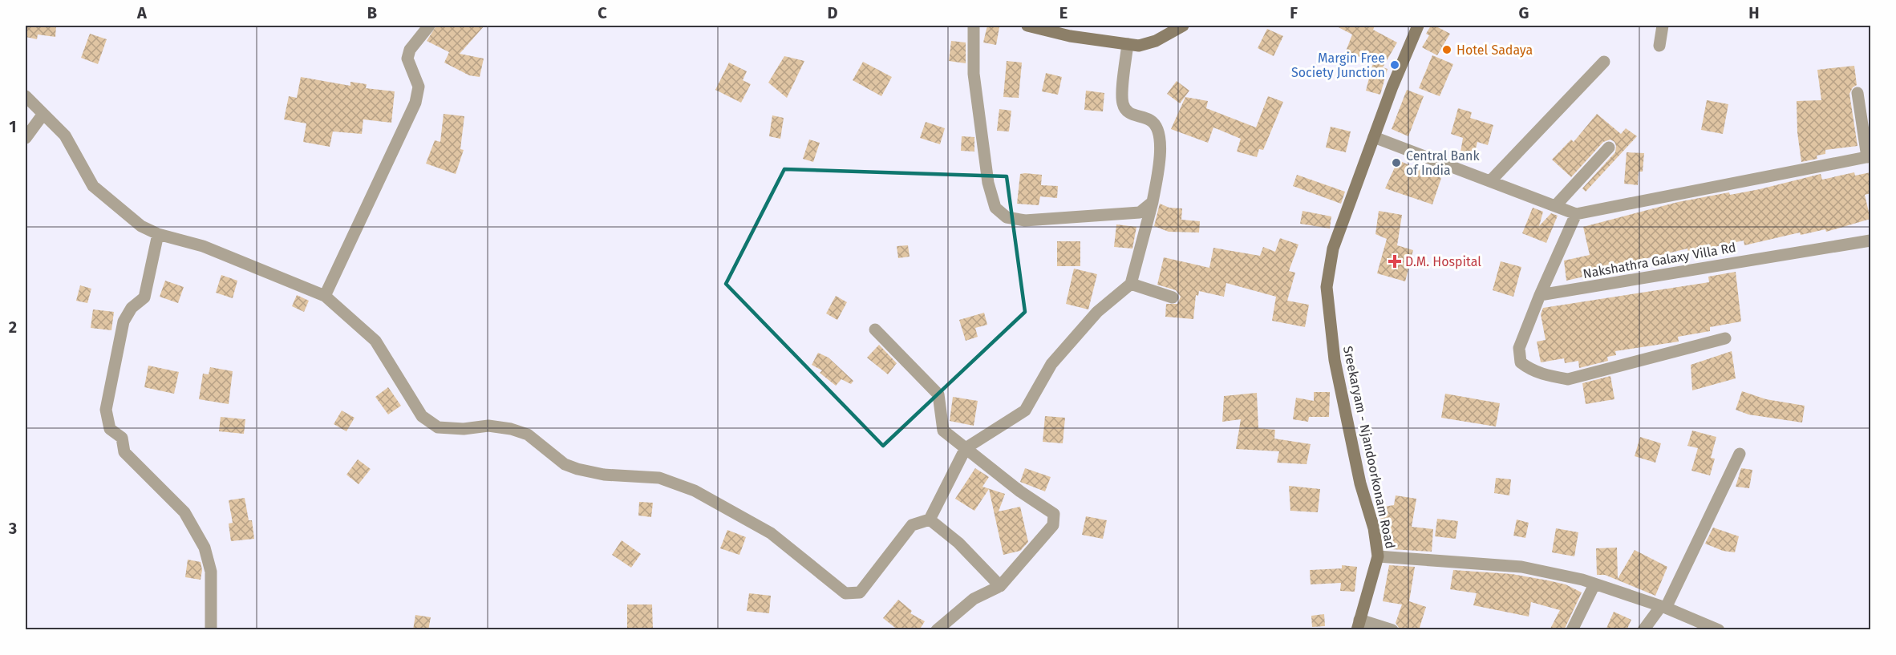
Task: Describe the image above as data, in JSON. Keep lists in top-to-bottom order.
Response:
{
  "streets": {
    "main road": ["Sreekaryam - Njandoorkonam Road"],
    "street": ["Nakshathra Galaxy Villa Rd"]
  },
  "places": {
    "other": ["Hotel Sadaya", "Margin Free Society Junction", "Central Bank of India"],
    "health": ["D.M. Hospital"]
  },
  "grid": {
    "columns": [
      "A",
      "B",
      "C",
      "D",
      "E",
      "F",
      "G",
      "H"
    ],
    "rows": ["1", "2", "3"]
  }
}
